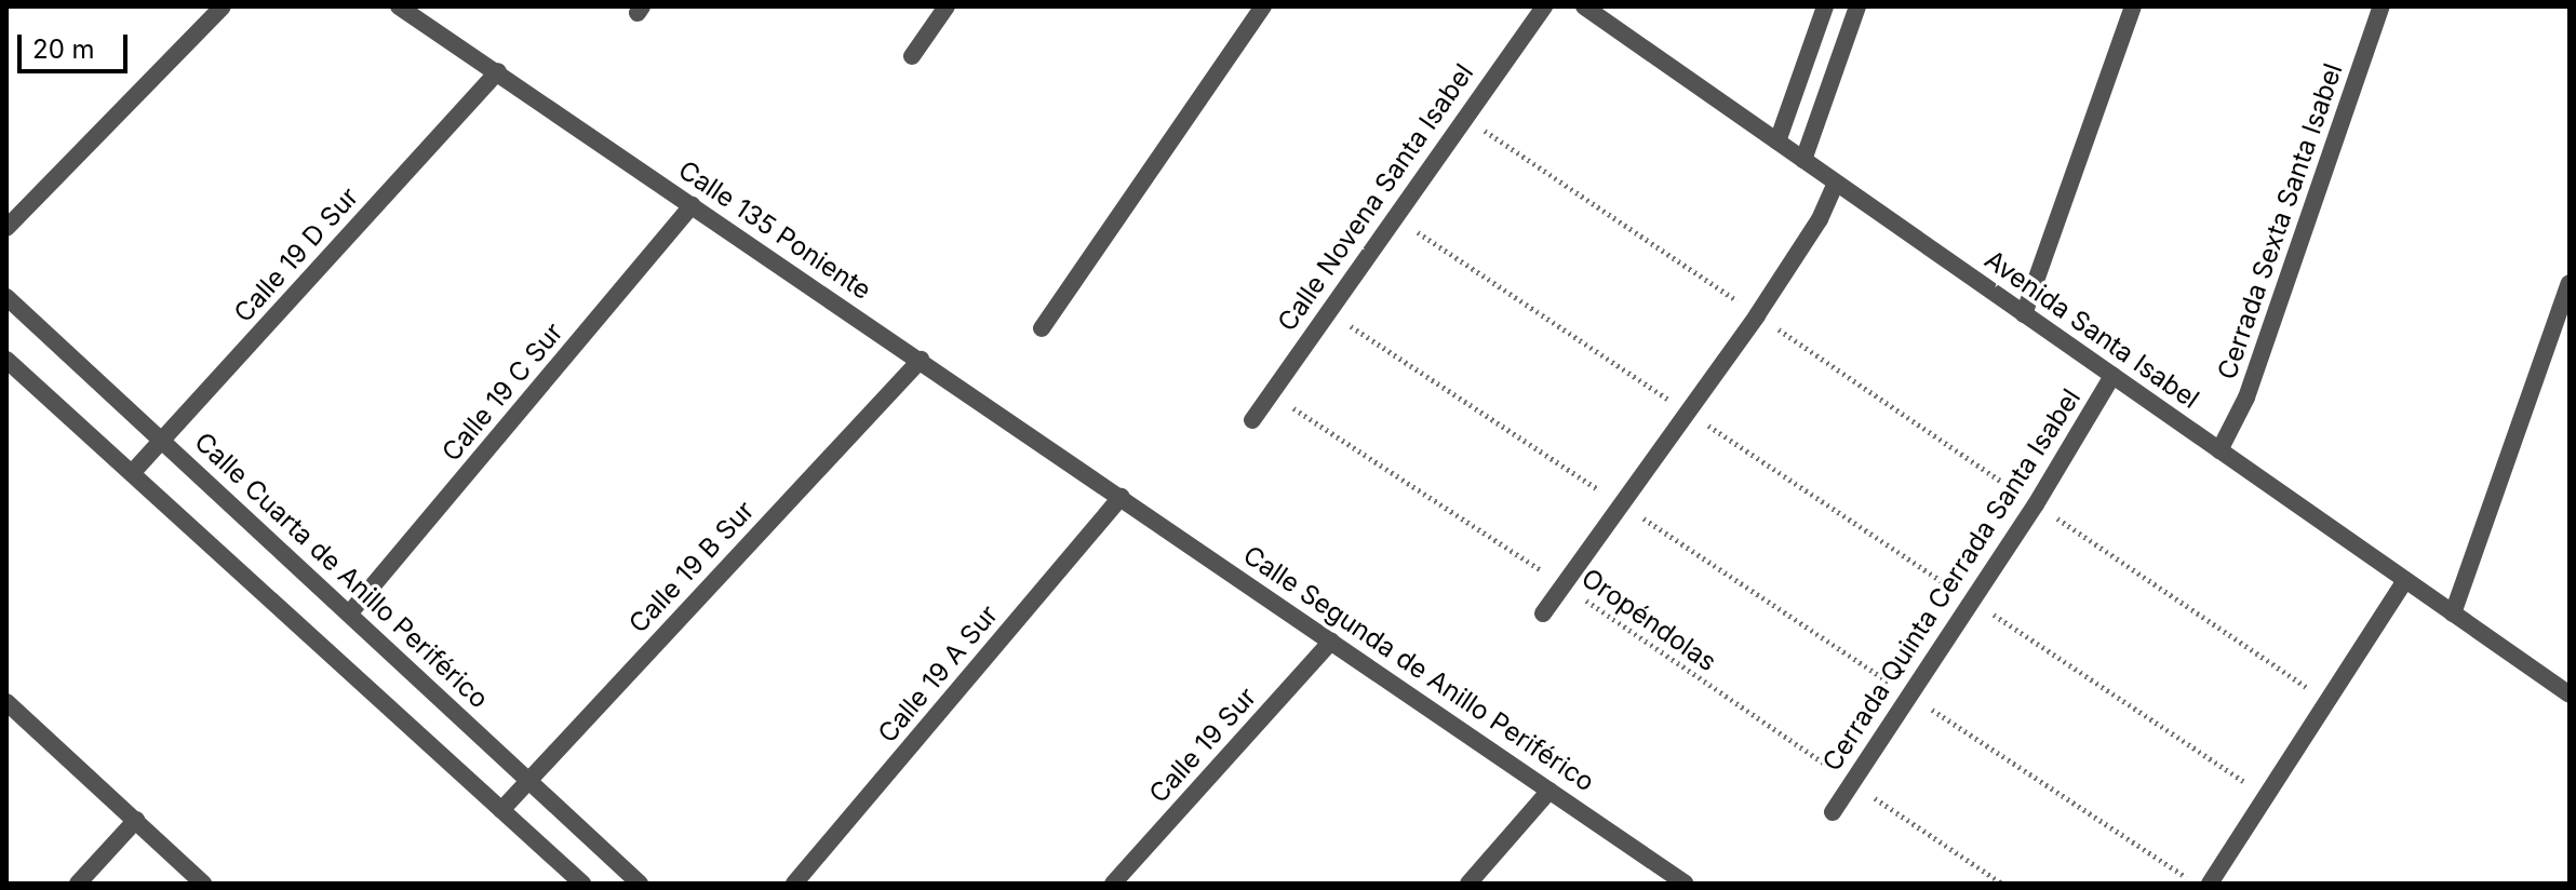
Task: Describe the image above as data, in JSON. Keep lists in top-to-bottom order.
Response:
{
  "streets": {
    "street": [
      "Calle Novena Santa Isabel",
      "Cerrada Sexta Santa Isabel",
      "Calle 135 Poniente",
      "Calle 19 D Sur",
      "Avenida Santa Isabel",
      "Calle 19 C Sur",
      "Calle 19 B Sur",
      "Calle Cuarta de Anillo Periférico",
      "Cerrada Quinta Cerrada Santa Isabel",
      "Calle Segunda de Anillo Periférico",
      "Calle 19 A Sur",
      "Calle 19 Sur"
    ],
    "path": ["Oropéndolas"]
  },
  "crossings": [
    ["Calle Novena Santa Isabel", "Oropéndolas"],
    ["Cerrada Sexta Santa Isabel", "Avenida Santa Isabel"],
    ["Calle 135 Poniente", "Calle 19 D Sur"],
    ["Calle 135 Poniente", "Calle 19 C Sur"],
    ["Calle 135 Poniente", "Calle 19 B Sur"],
    ["Calle 135 Poniente", "Calle Segunda de Anillo Periférico"],
    ["Calle 135 Poniente", "Calle 19 A Sur"],
    ["Calle 19 D Sur", "Calle Cuarta de Anillo Periférico"],
    ["Avenida Santa Isabel", "Cerrada Quinta Cerrada Santa Isabel"],
    ["Calle 19 C Sur", "Calle Cuarta de Anillo Periférico"],
    ["Calle 19 B Sur", "Calle Cuarta de Anillo Periférico"],
    ["Cerrada Quinta Cerrada Santa Isabel", "Oropéndolas"],
    ["Calle Segunda de Anillo Periférico", "Calle 19 A Sur"],
    ["Calle Segunda de Anillo Periférico", "Calle 19 Sur"]
  ],
  "scale_bar": "20 m"
}
